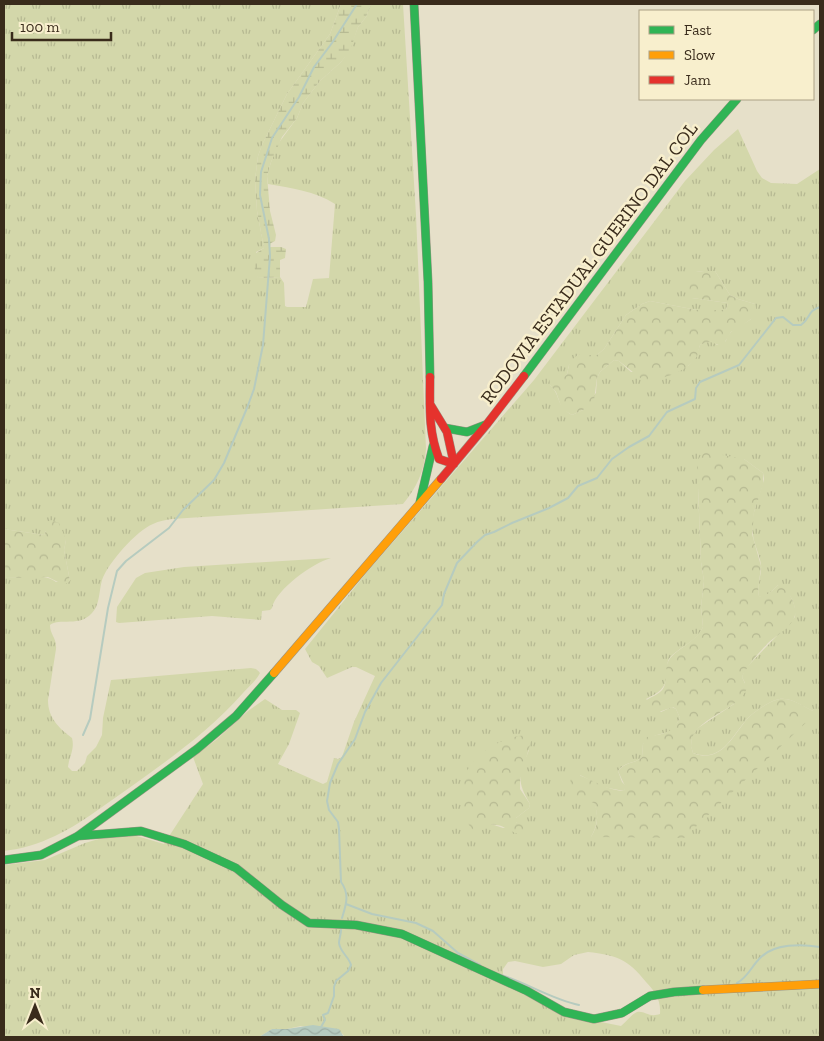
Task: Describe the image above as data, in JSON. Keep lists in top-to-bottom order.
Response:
{
  "streets": {
    "street": ["RODOVIA ESTADUAL GUERINO DAL COL"]
  },
  "legend": ["Fast", "Slow", "Jam"],
  "scale_bar": "100 m",
  "north": "top"
}
